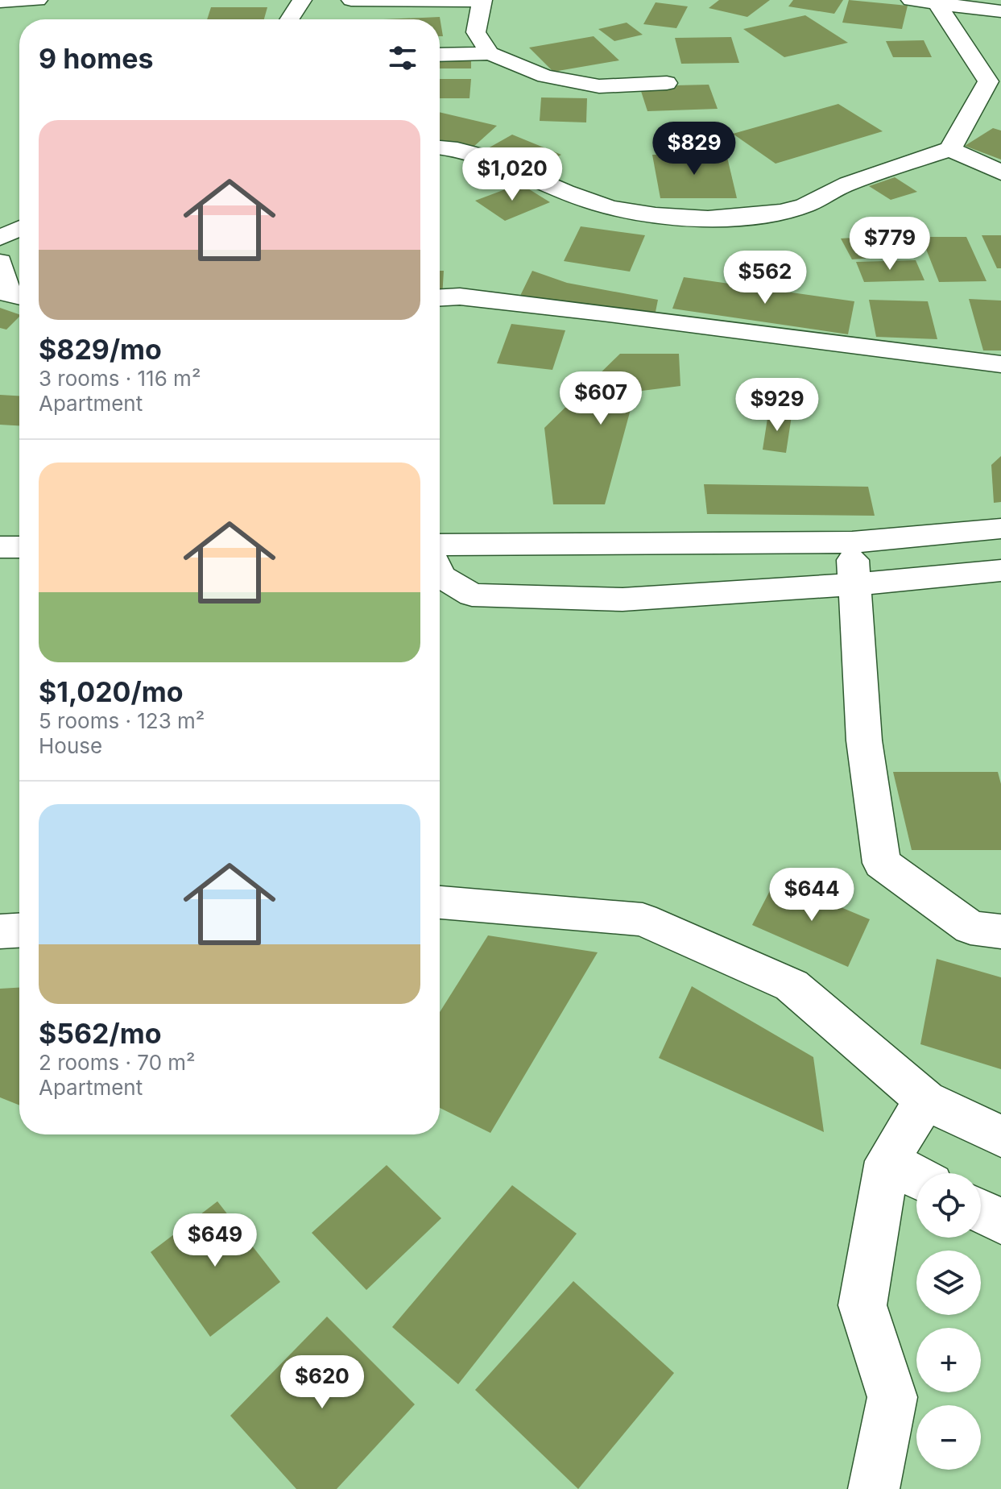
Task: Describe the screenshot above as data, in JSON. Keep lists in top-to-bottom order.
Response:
{
  "page": {
    "heading": "9 homes",
    "list": [
      {
        "name": "$829/mo",
        "note": "3 rooms · 116 m² · Apartment"
      },
      {
        "name": "$1,020/mo",
        "note": "5 rooms · 123 m² · House"
      },
      {
        "name": "$562/mo",
        "note": "2 rooms · 70 m² · Apartment"
      }
    ],
    "price": [
      "$829",
      "$1,020",
      "$779",
      "$562",
      "$607",
      "$929",
      "$644",
      "$649",
      "$620"
    ],
    "map_buttons": ["+", "−"]
  }
}
